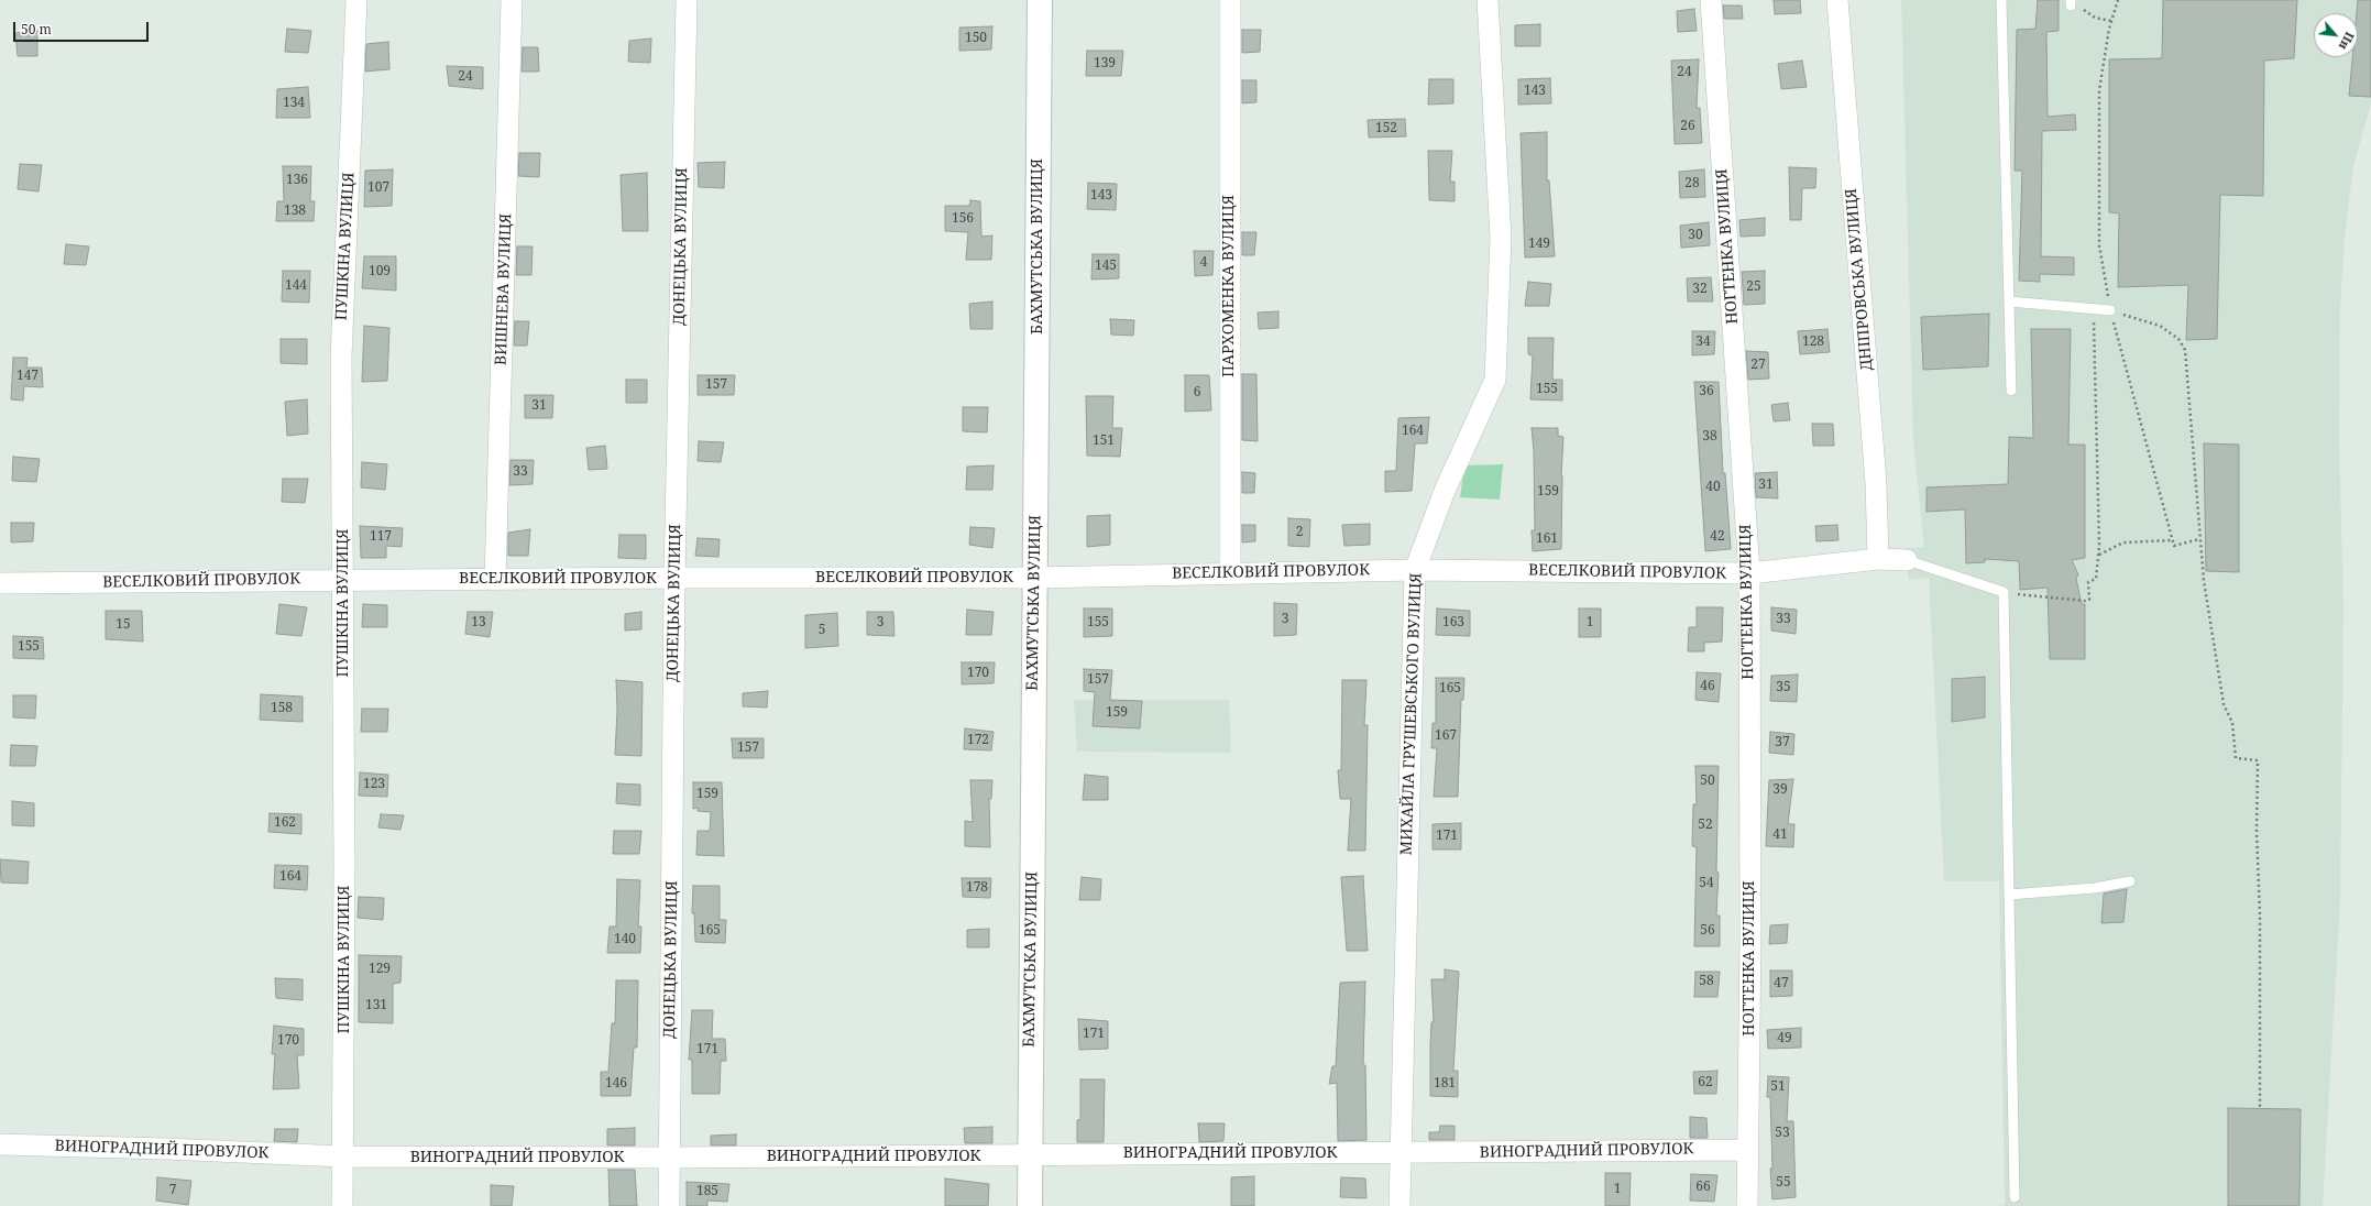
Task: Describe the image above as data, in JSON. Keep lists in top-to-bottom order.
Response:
{
  "streets": {
    "street": [
      "ПУШКІНА ВУЛИЦЯ",
      "ДОНЕЦЬКА ВУЛИЦЯ",
      "БАХМУТСЬКА ВУЛИЦЯ",
      "НОГТЕНКА ВУЛИЦЯ",
      "ДНІПРОВСЬКА ВУЛИЦЯ",
      "ПАРХОМЕНКА ВУЛИЦЯ",
      "ВИШНЕВА ВУЛИЦЯ",
      "ВЕСЕЛКОВИЙ ПРОВУЛОК",
      "МИХАЙЛА ГРУШЕВСЬКОГО ВУЛИЦЯ",
      "ВИНОГРАДНИЙ ПРОВУЛОК"
    ]
  },
  "crossings": [
    ["ПУШКІНА ВУЛИЦЯ", "ВЕСЕЛКОВИЙ ПРОВУЛОК"],
    ["ПУШКІНА ВУЛИЦЯ", "ВИНОГРАДНИЙ ПРОВУЛОК"],
    ["ДОНЕЦЬКА ВУЛИЦЯ", "ВЕСЕЛКОВИЙ ПРОВУЛОК"],
    ["ДОНЕЦЬКА ВУЛИЦЯ", "ВИНОГРАДНИЙ ПРОВУЛОК"],
    ["БАХМУТСЬКА ВУЛИЦЯ", "ВЕСЕЛКОВИЙ ПРОВУЛОК"],
    ["БАХМУТСЬКА ВУЛИЦЯ", "ВИНОГРАДНИЙ ПРОВУЛОК"],
    ["НОГТЕНКА ВУЛИЦЯ", "ВЕСЕЛКОВИЙ ПРОВУЛОК"],
    ["НОГТЕНКА ВУЛИЦЯ", "ВИНОГРАДНИЙ ПРОВУЛОК"],
    ["ДНІПРОВСЬКА ВУЛИЦЯ", "ВЕСЕЛКОВИЙ ПРОВУЛОК"],
    ["ПАРХОМЕНКА ВУЛИЦЯ", "ВЕСЕЛКОВИЙ ПРОВУЛОК"],
    ["ВИШНЕВА ВУЛИЦЯ", "ВЕСЕЛКОВИЙ ПРОВУЛОК"],
    ["ВЕСЕЛКОВИЙ ПРОВУЛОК", "МИХАЙЛА ГРУШЕВСЬКОГО ВУЛИЦЯ"],
    ["МИХАЙЛА ГРУШЕВСЬКОГО ВУЛИЦЯ", "ВИНОГРАДНИЙ ПРОВУЛОК"]
  ],
  "house_numbers": [
    "150",
    "139",
    "24",
    "24",
    "143",
    "134",
    "26",
    "152",
    "136",
    "28",
    "107",
    "143",
    "138",
    "156",
    "30",
    "149",
    "4",
    "145",
    "109",
    "144",
    "25",
    "32",
    "34",
    "128",
    "27",
    "147",
    "157",
    "155",
    "36",
    "6",
    "31",
    "164",
    "38",
    "151",
    "33",
    "31",
    "40",
    "159",
    "2",
    "117",
    "42",
    "161",
    "3",
    "33",
    "13",
    "3",
    "155",
    "163",
    "1",
    "15",
    "5",
    "155",
    "170",
    "157",
    "46",
    "35",
    "165",
    "158",
    "159",
    "167",
    "172",
    "37",
    "157",
    "50",
    "123",
    "39",
    "159",
    "162",
    "52",
    "41",
    "171",
    "164",
    "54",
    "178",
    "165",
    "56",
    "140",
    "129",
    "58",
    "47",
    "131",
    "171",
    "49",
    "170",
    "171",
    "62",
    "146",
    "181",
    "51",
    "53",
    "55",
    "66",
    "1",
    "7",
    "185"
  ],
  "scale_bar": "50 m",
  "north": "bottom right"
}
